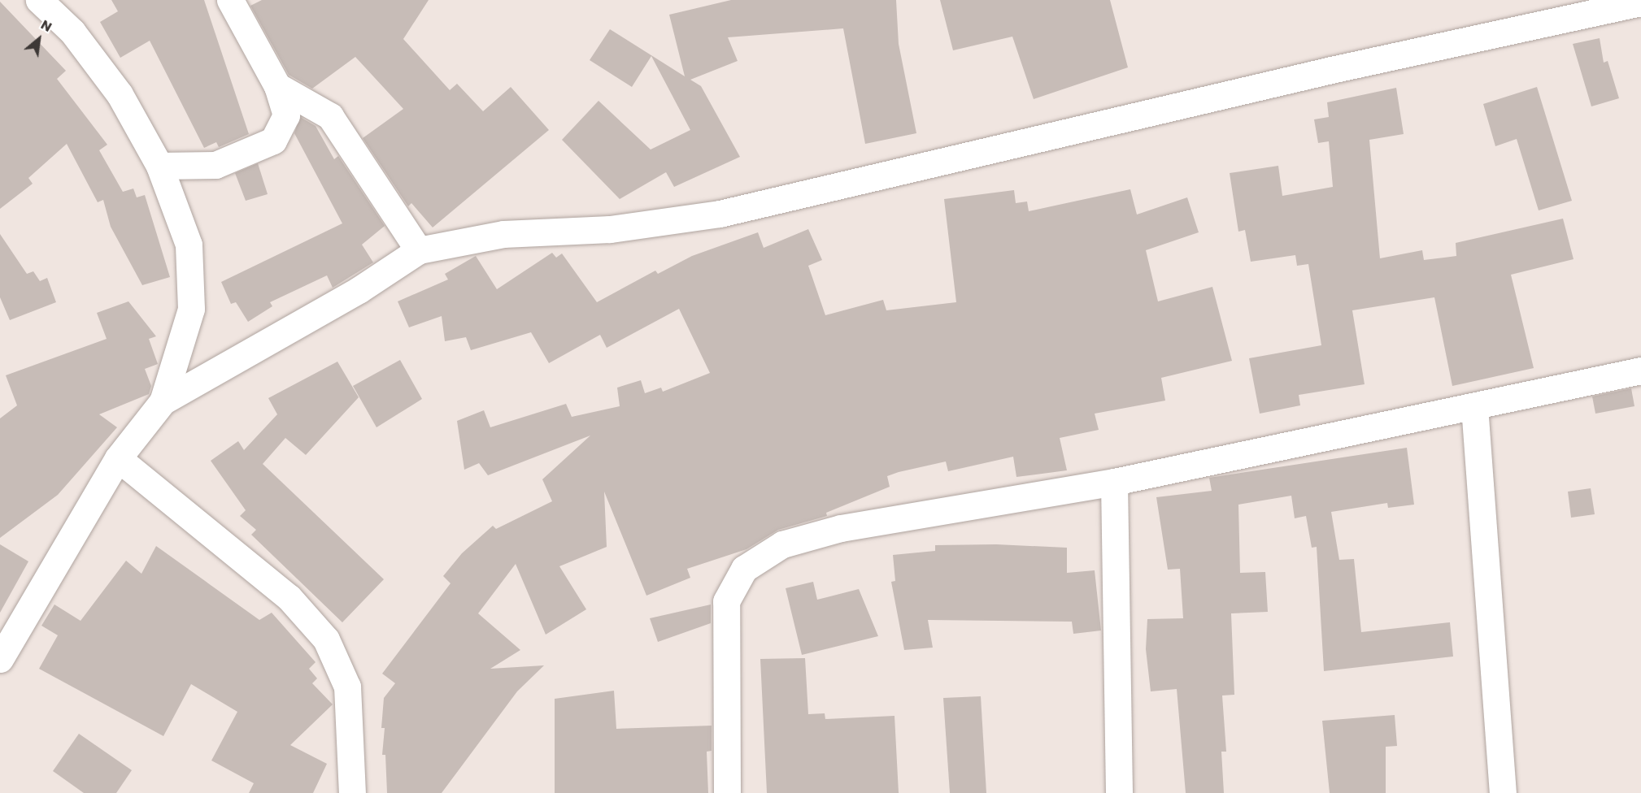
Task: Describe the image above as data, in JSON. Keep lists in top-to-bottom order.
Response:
{
  "north": "top right"
}
